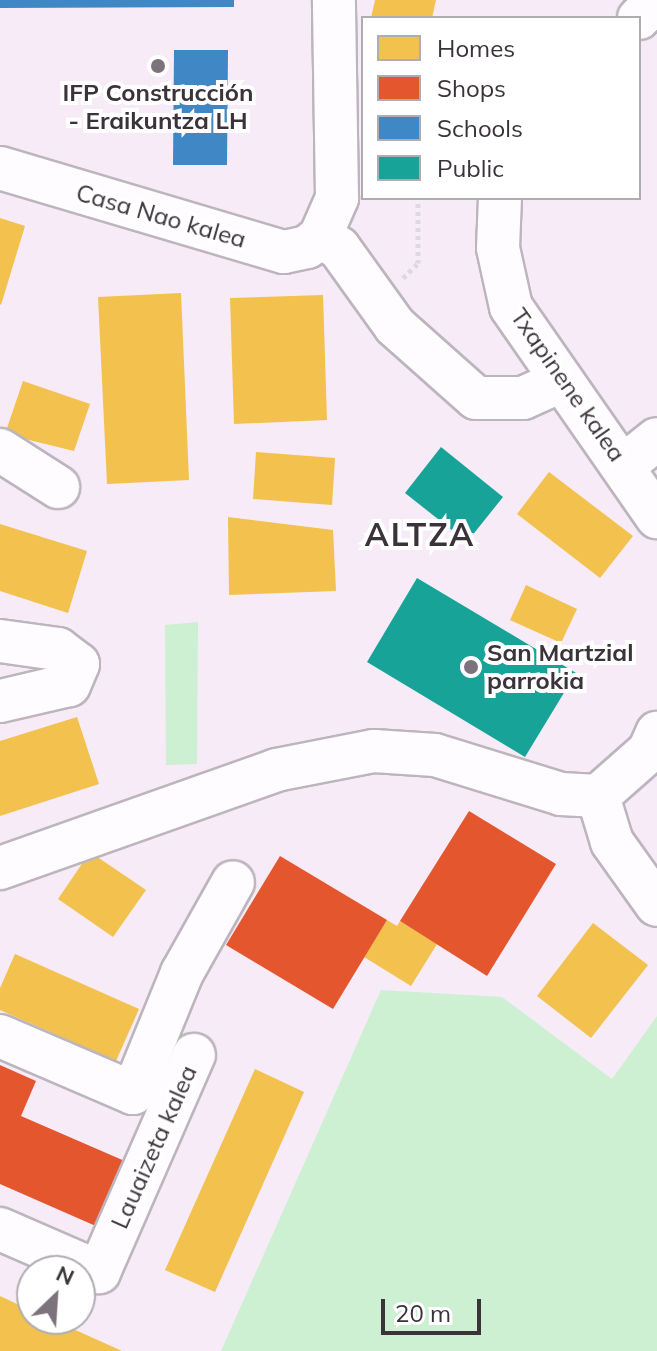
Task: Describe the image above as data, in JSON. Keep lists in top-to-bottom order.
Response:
{
  "streets": {
    "street": ["Casa Nao kalea", "Txapinene kalea", "Lauaizeta kalea"]
  },
  "districts": ["ALTZA"],
  "places": ["IFP Construcción - Eraikuntza LH", "San Martzial parrokia"],
  "legend": [
    "Homes",
    "Shops",
    "Schools",
    "Public"
  ],
  "scale_bar": "20 m",
  "north": "top right"
}
